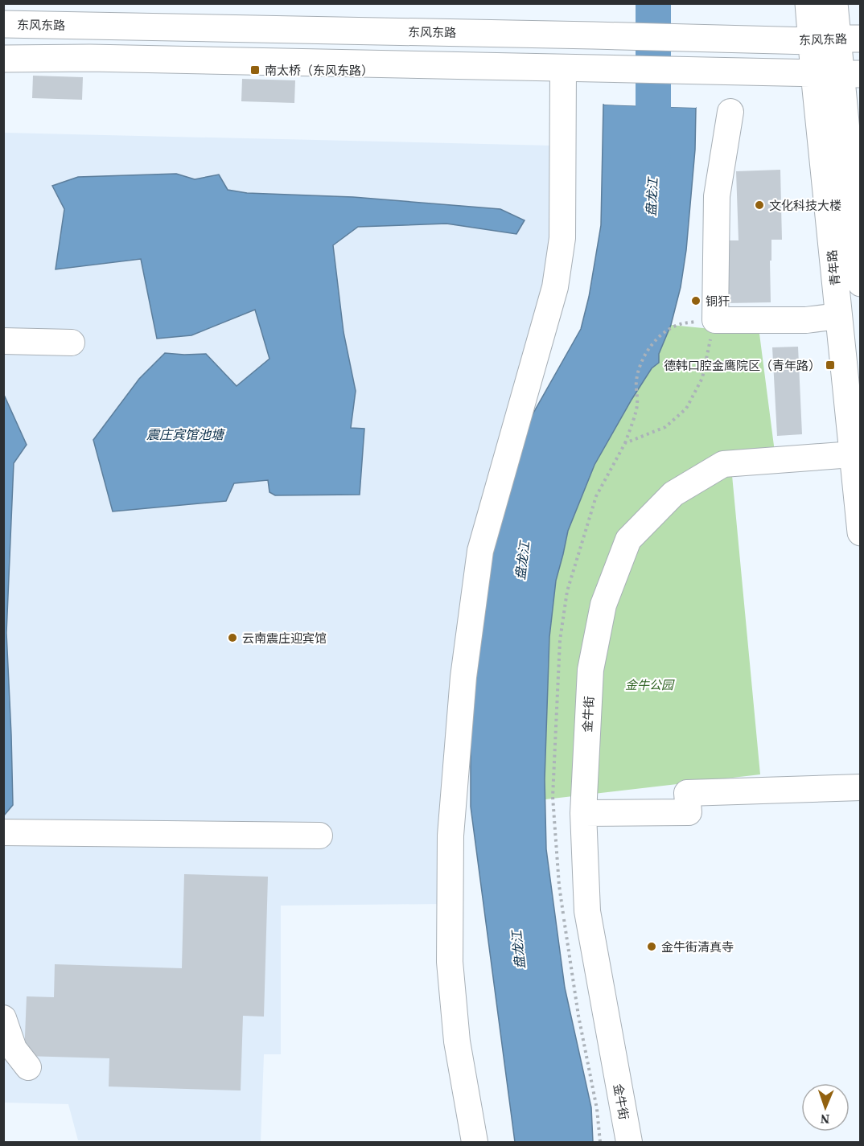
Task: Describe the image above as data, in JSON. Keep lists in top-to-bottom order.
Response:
{
  "streets": {
    "main road": ["东风东路", "青年路"],
    "street": ["金牛街"]
  },
  "crossings": [
    ["东风东路", "青年路"],
    ["青年路", "金牛街"]
  ],
  "water": ["盘龙江", "震庄宾馆池塘"],
  "parks": ["金牛公园"],
  "places": {
    "transit": ["南太桥（东风东路）", "德韩口腔金鹰院区（青年路）"],
    "other": [
      "文化科技大楼",
      "铜犴",
      "云南震庄迎宾馆",
      "金牛街清真寺"
    ]
  },
  "north": "bottom"
}
